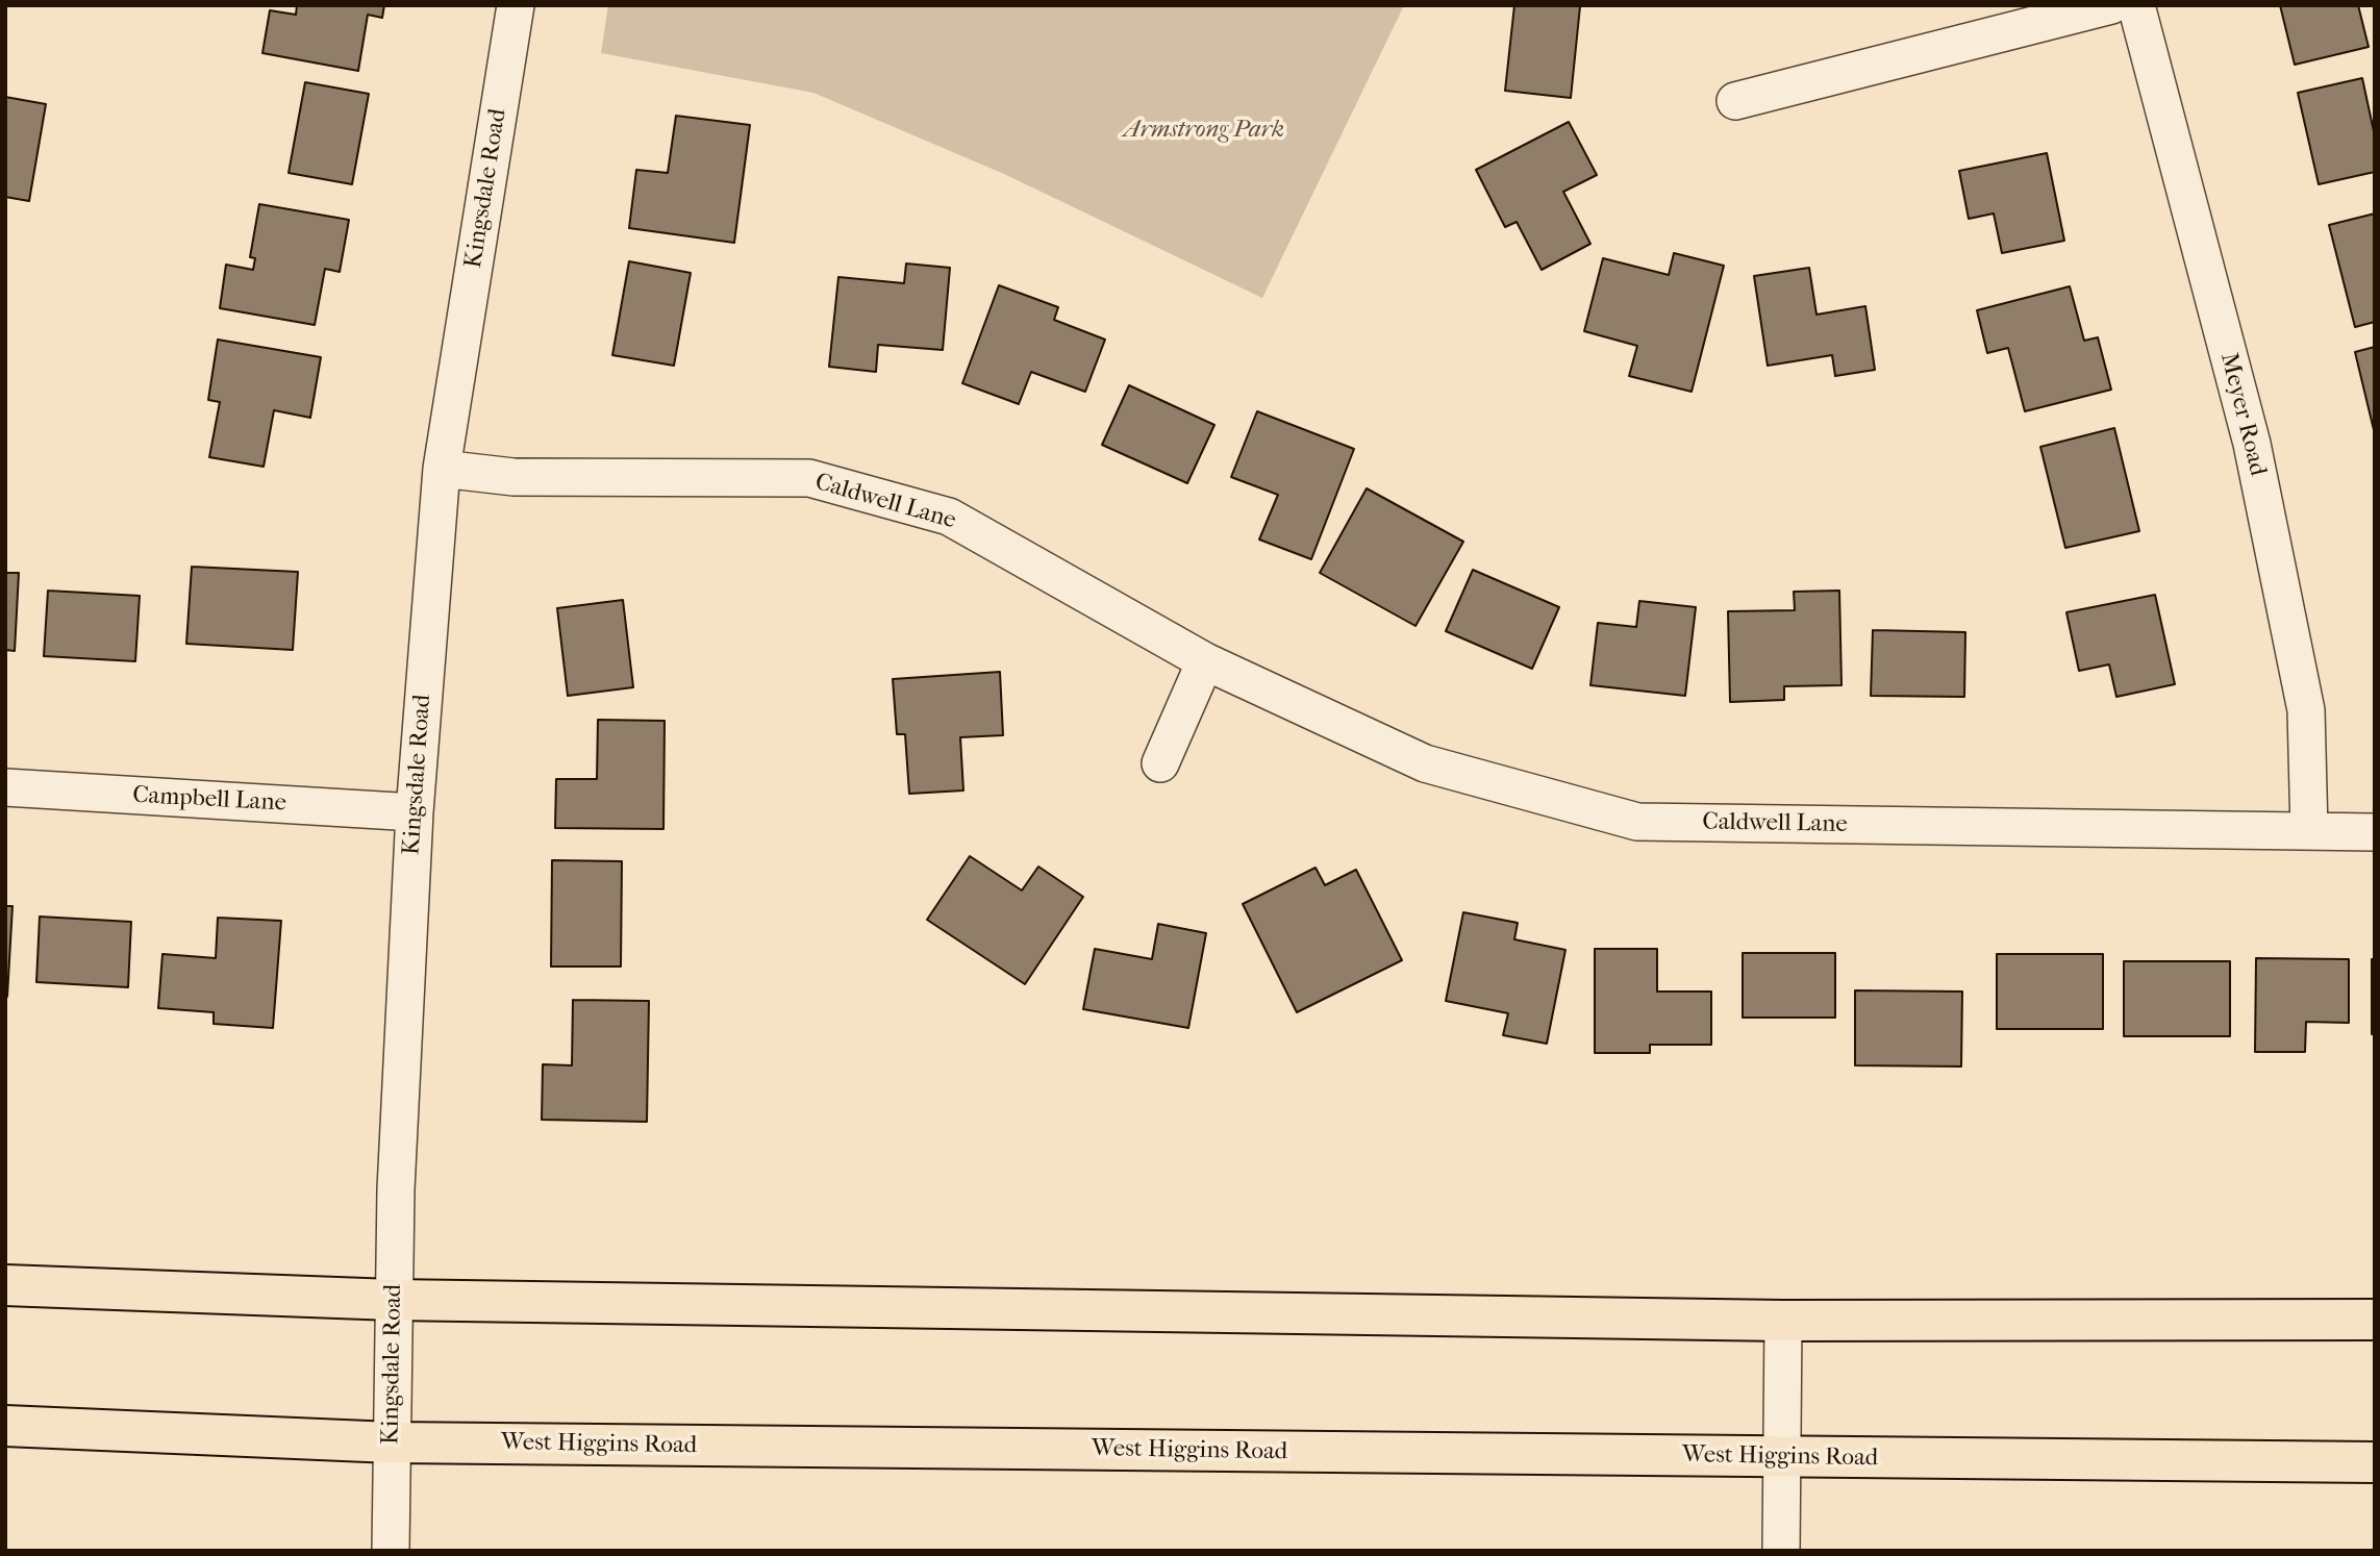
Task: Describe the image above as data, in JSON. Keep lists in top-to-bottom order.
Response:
{
  "streets": {
    "main road": ["West Higgins Road"],
    "street": [
      "Kingsdale Road",
      "Meyer Road",
      "Caldwell Lane",
      "Campbell Lane"
    ]
  },
  "crossings": [
    ["Kingsdale Road", "Caldwell Lane"],
    ["Kingsdale Road", "Campbell Lane"],
    ["Kingsdale Road", "West Higgins Road"],
    ["Meyer Road", "Caldwell Lane"]
  ],
  "parks": ["Armstrong Park"]
}
